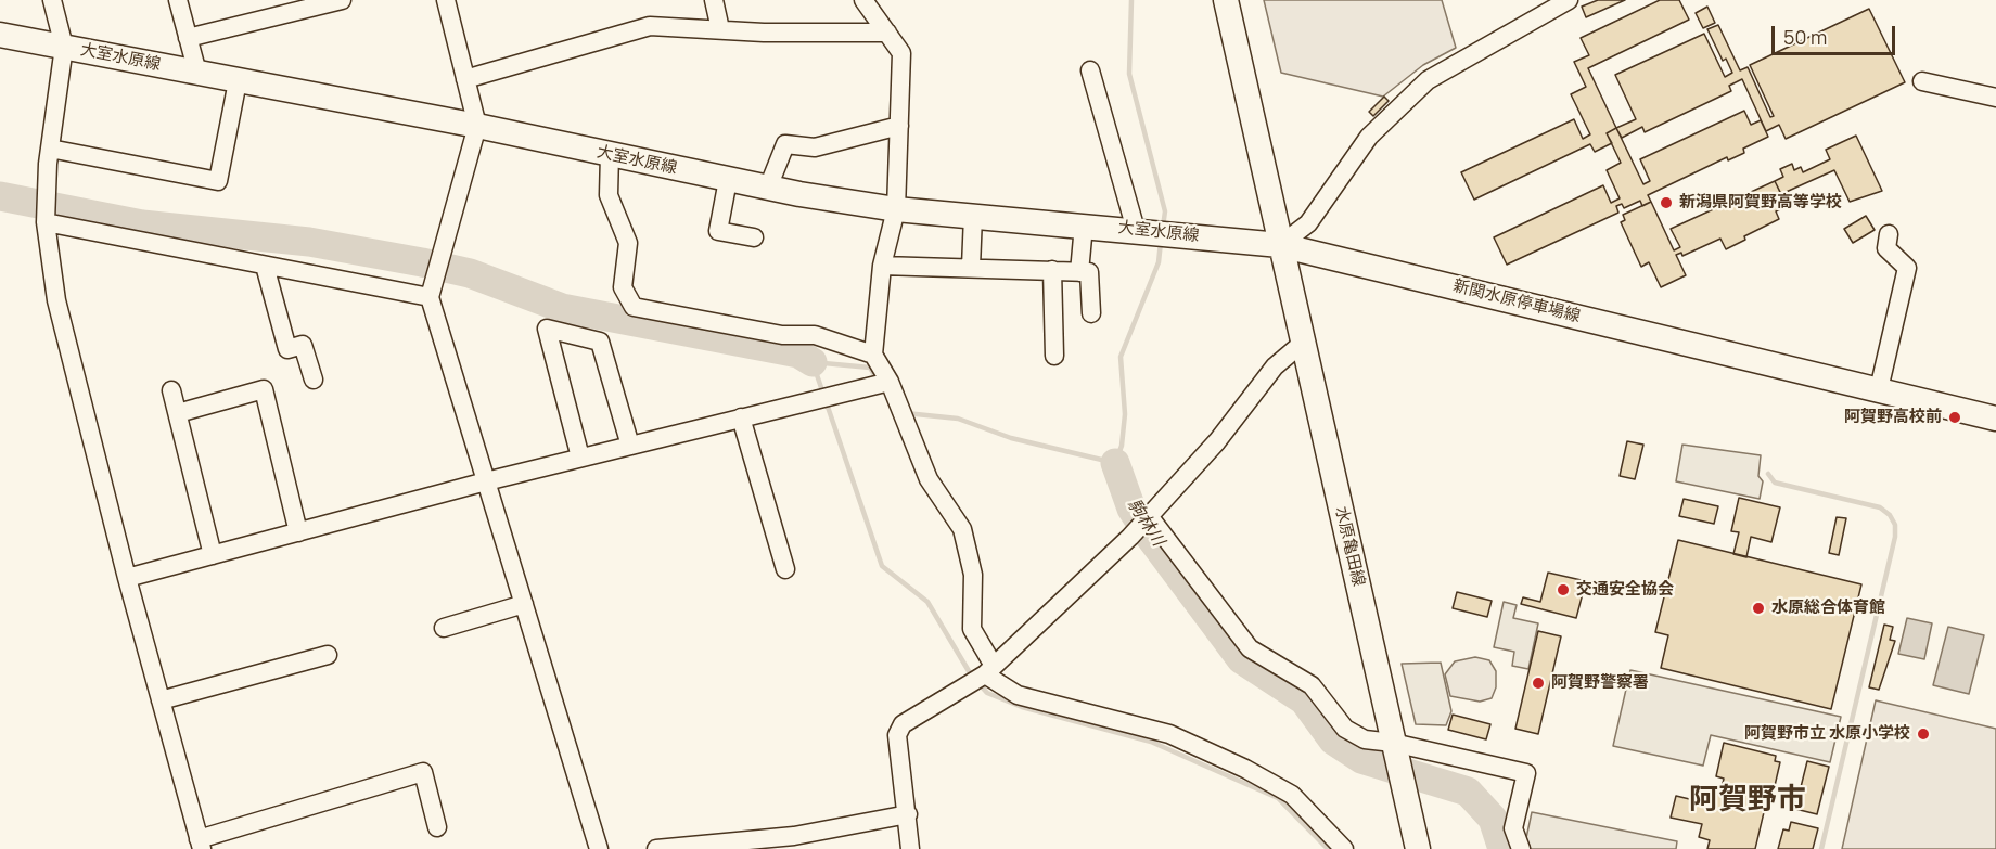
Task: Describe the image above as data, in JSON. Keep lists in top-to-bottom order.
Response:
{
  "streets": {
    "main road": ["大室水原線", "新関水原停車場線", "水原亀田線"]
  },
  "crossings": [
    ["大室水原線", "新関水原停車場線"],
    ["大室水原線", "水原亀田線"],
    ["新関水原停車場線", "水原亀田線"]
  ],
  "districts": ["阿賀野市"],
  "water": ["駒林川"],
  "places": [
    "新潟県阿賀野高等学校",
    "阿賀野高校前",
    "交通安全協会",
    "水原総合体育館",
    "阿賀野警察署",
    "阿賀野市立 水原小学校"
  ],
  "scale_bar": "50 m"
}
